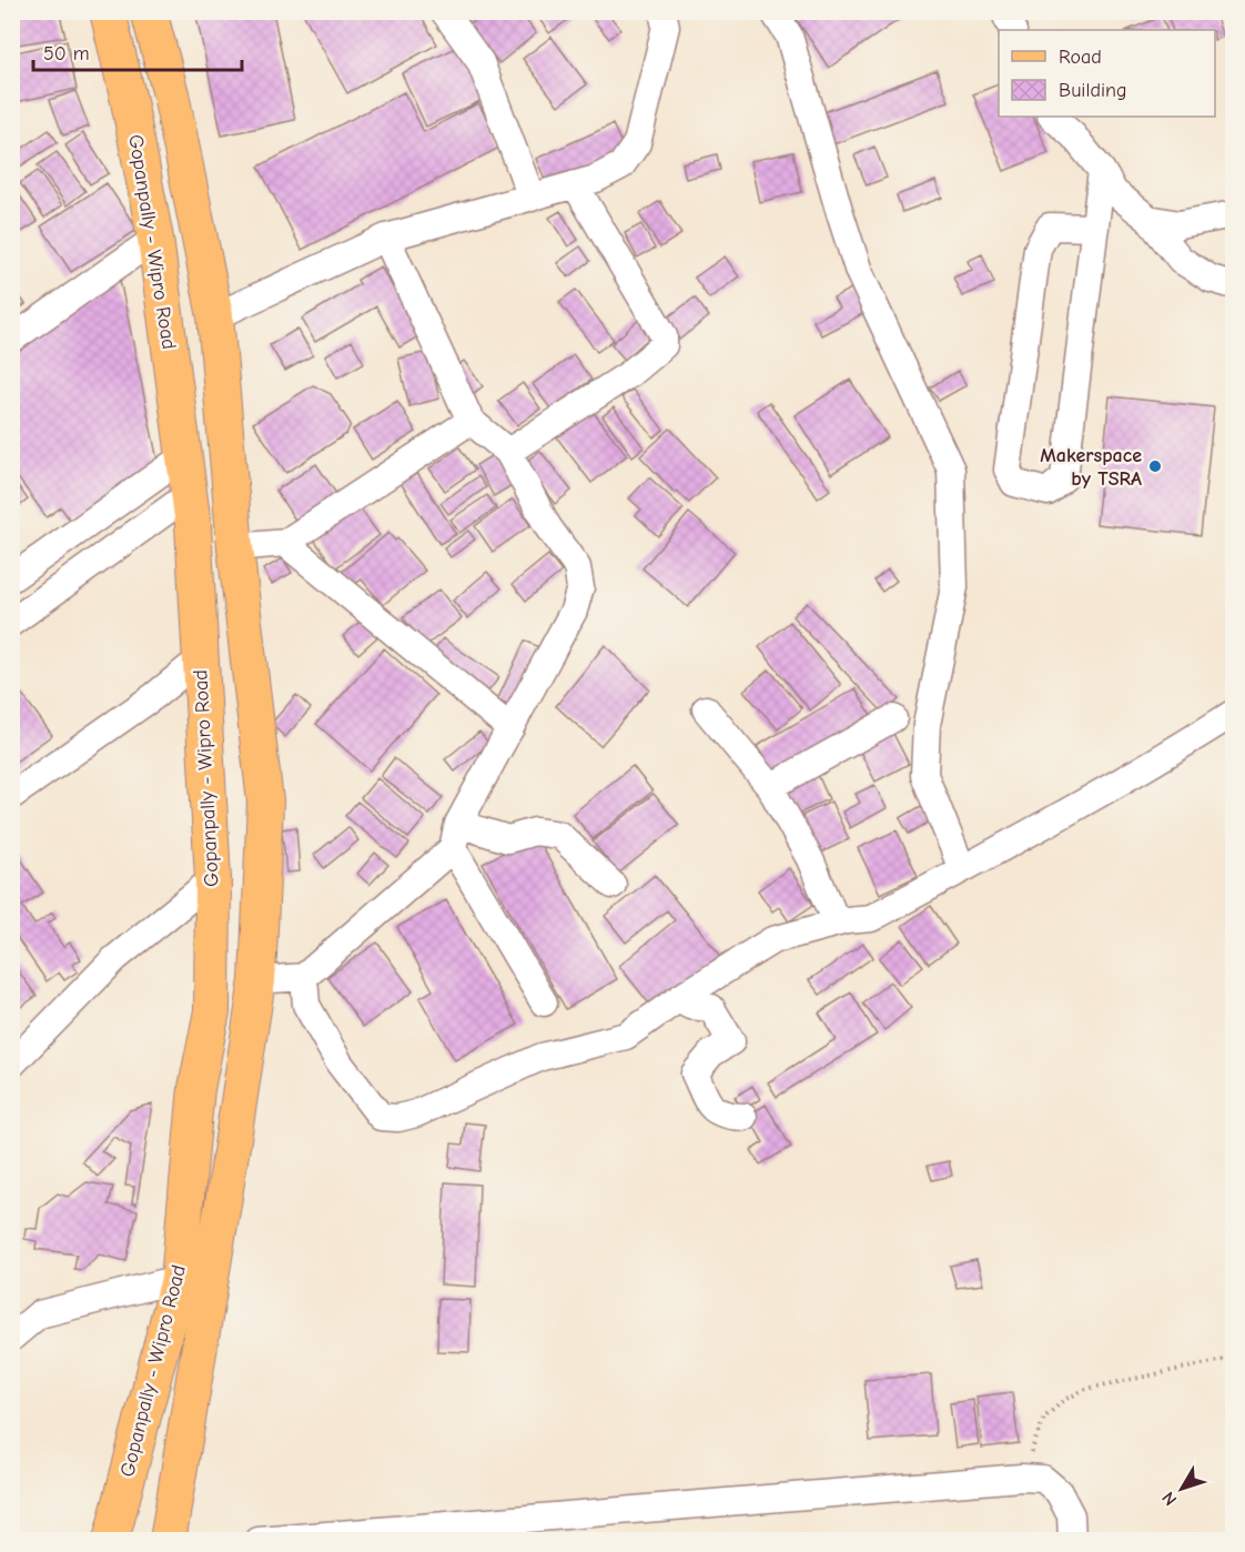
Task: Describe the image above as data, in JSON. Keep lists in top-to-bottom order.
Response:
{
  "streets": {
    "main road": ["Gopanpally - Wipro Road"]
  },
  "places": ["Makerspace by TSRA"],
  "legend": ["Road", "Building"],
  "scale_bar": "50 m",
  "north": "bottom left"
}
